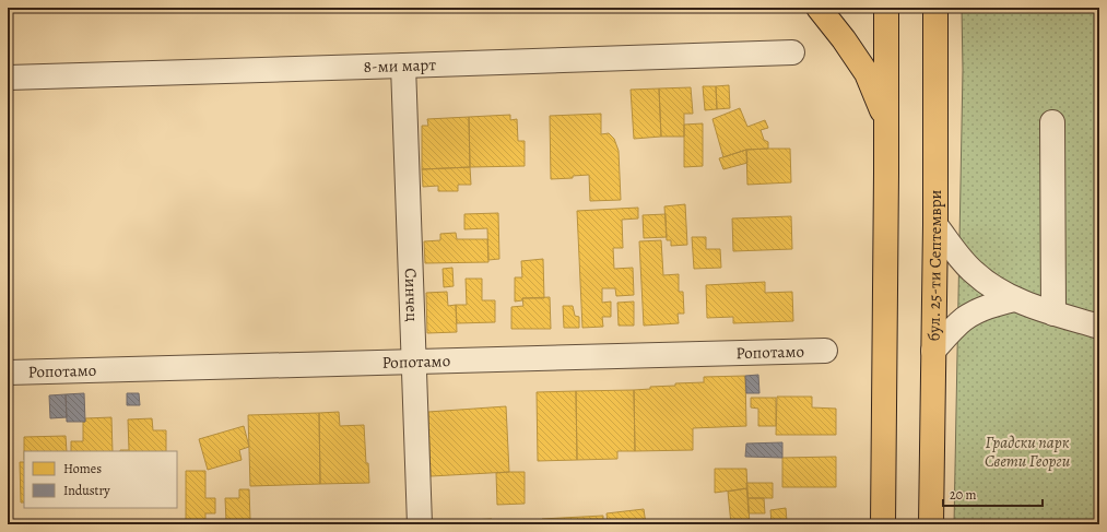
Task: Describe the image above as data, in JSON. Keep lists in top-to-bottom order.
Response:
{
  "streets": {
    "main road": ["бул. 25-ти Септември"],
    "street": ["8-ми март", "Синчец", "Ропотамо"]
  },
  "crossings": [
    ["8-ми март", "Синчец"],
    ["Синчец", "Ропотамо"]
  ],
  "parks": ["Градски парк Свети Георги"],
  "legend": ["Homes", "Industry"],
  "scale_bar": "20 m"
}
